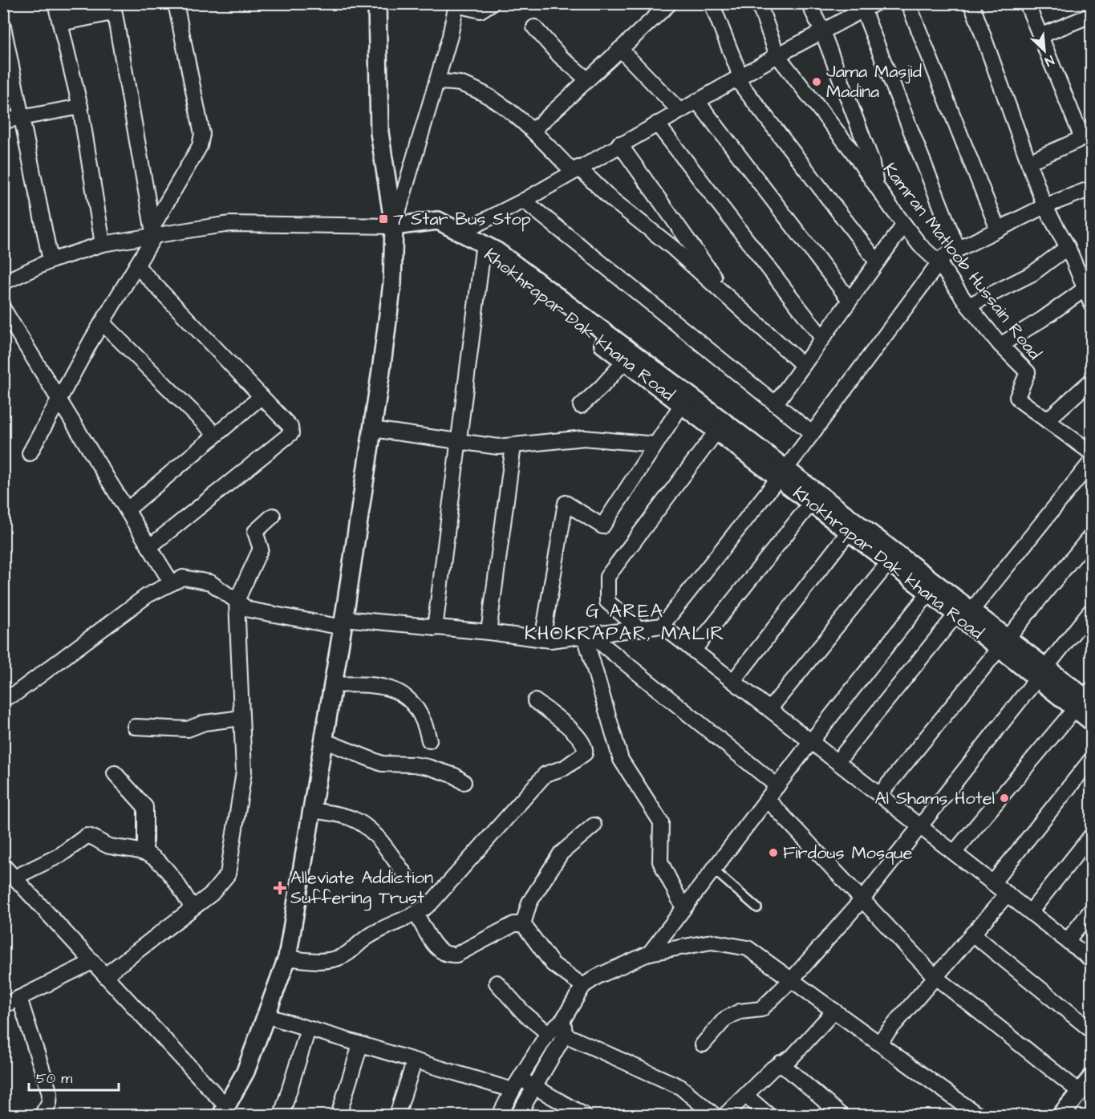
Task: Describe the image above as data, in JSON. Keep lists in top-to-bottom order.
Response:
{
  "streets": {
    "street": ["Kamran Matloob Hussain Road", "Khokhrapar Dak khana Road"]
  },
  "districts": ["G AREA KHOKRAPAR, MALIR"],
  "places": {
    "other": ["Jama Masjid Madina", "Al Shams Hotel", "Firdous Mosque"],
    "transit": ["7 Star Bus Stop"],
    "health": ["Alleviate Addiction Suffering Trust"]
  },
  "scale_bar": "50 m",
  "north": "bottom right"
}
